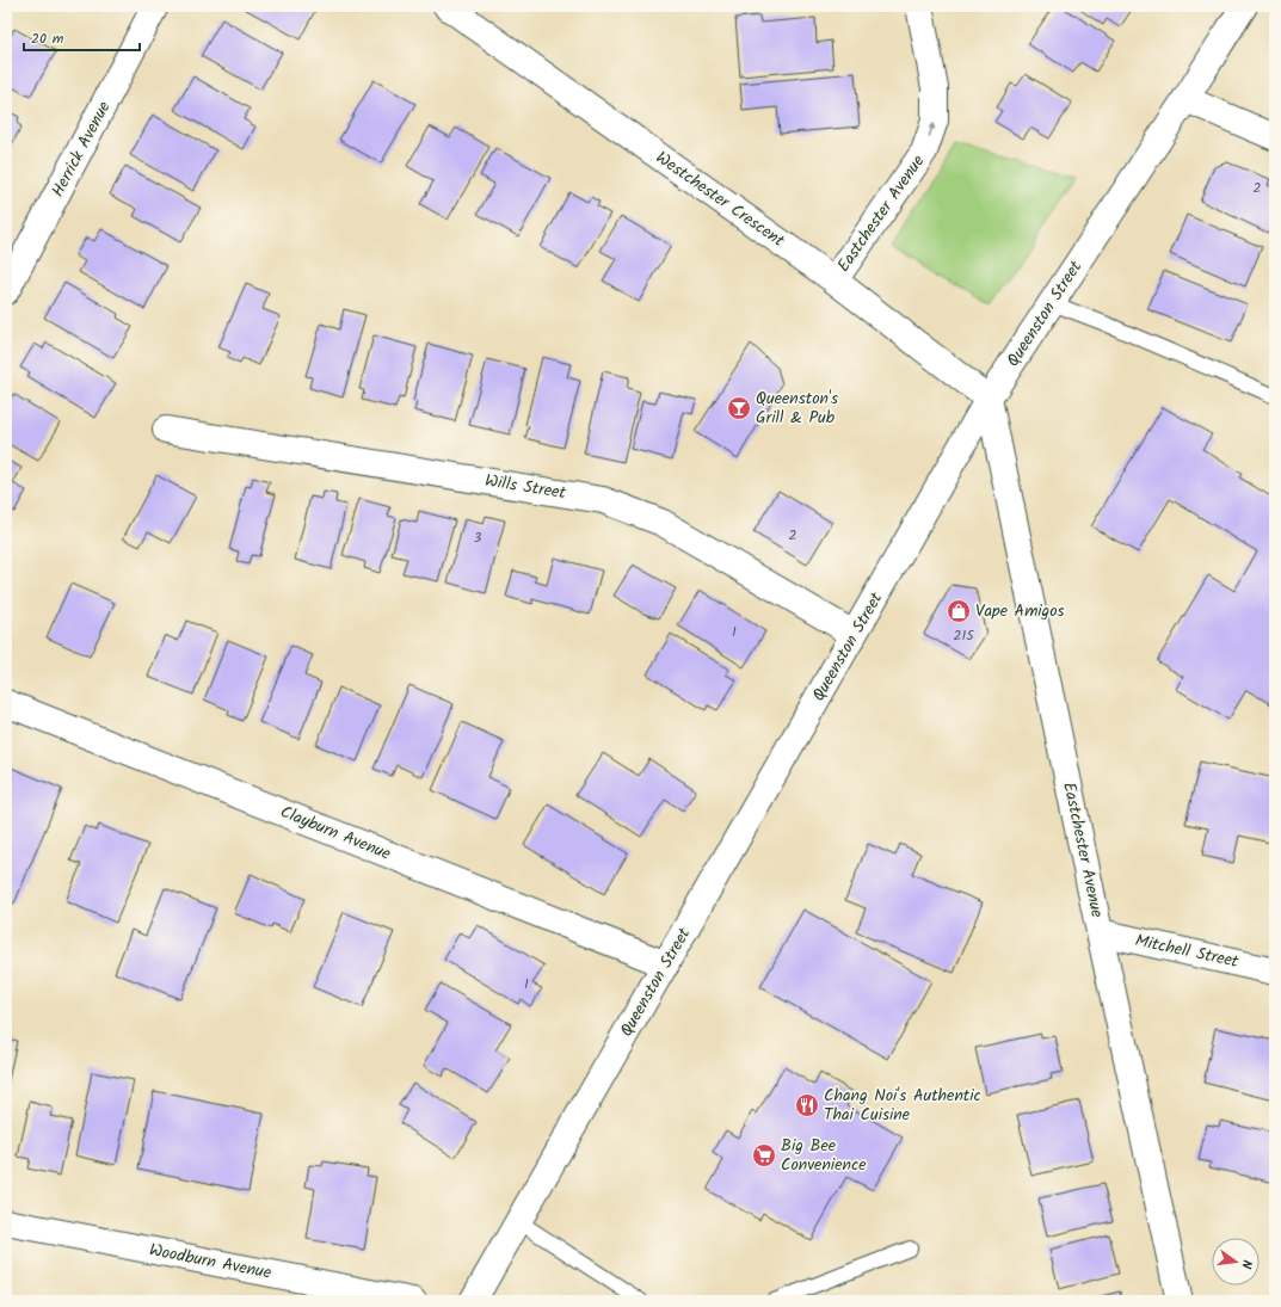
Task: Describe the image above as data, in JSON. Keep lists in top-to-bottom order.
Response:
{
  "streets": {
    "street": [
      "Herrick Avenue",
      "Westchester Crescent",
      "Eastchester Avenue",
      "Queenston Street",
      "Wills Street",
      "Clayburn Avenue",
      "Mitchell Street",
      "Woodburn Avenue"
    ]
  },
  "crossings": [
    ["Westchester Crescent", "Eastchester Avenue"],
    ["Westchester Crescent", "Queenston Street"],
    ["Eastchester Avenue", "Queenston Street"],
    ["Eastchester Avenue", "Mitchell Street"],
    ["Queenston Street", "Wills Street"],
    ["Queenston Street", "Clayburn Avenue"]
  ],
  "places": {
    "bar": ["Queenston's Grill & Pub"],
    "shop": ["Vape Amigos"],
    "restaurant": ["Chang Noi's Authentic Thai Cuisine"],
    "supermarket": ["Big Bee Convenience"]
  },
  "house_numbers": [
    "2",
    "2",
    "3",
    "1",
    "215",
    "1"
  ],
  "scale_bar": "20 m",
  "north": "right"
}
